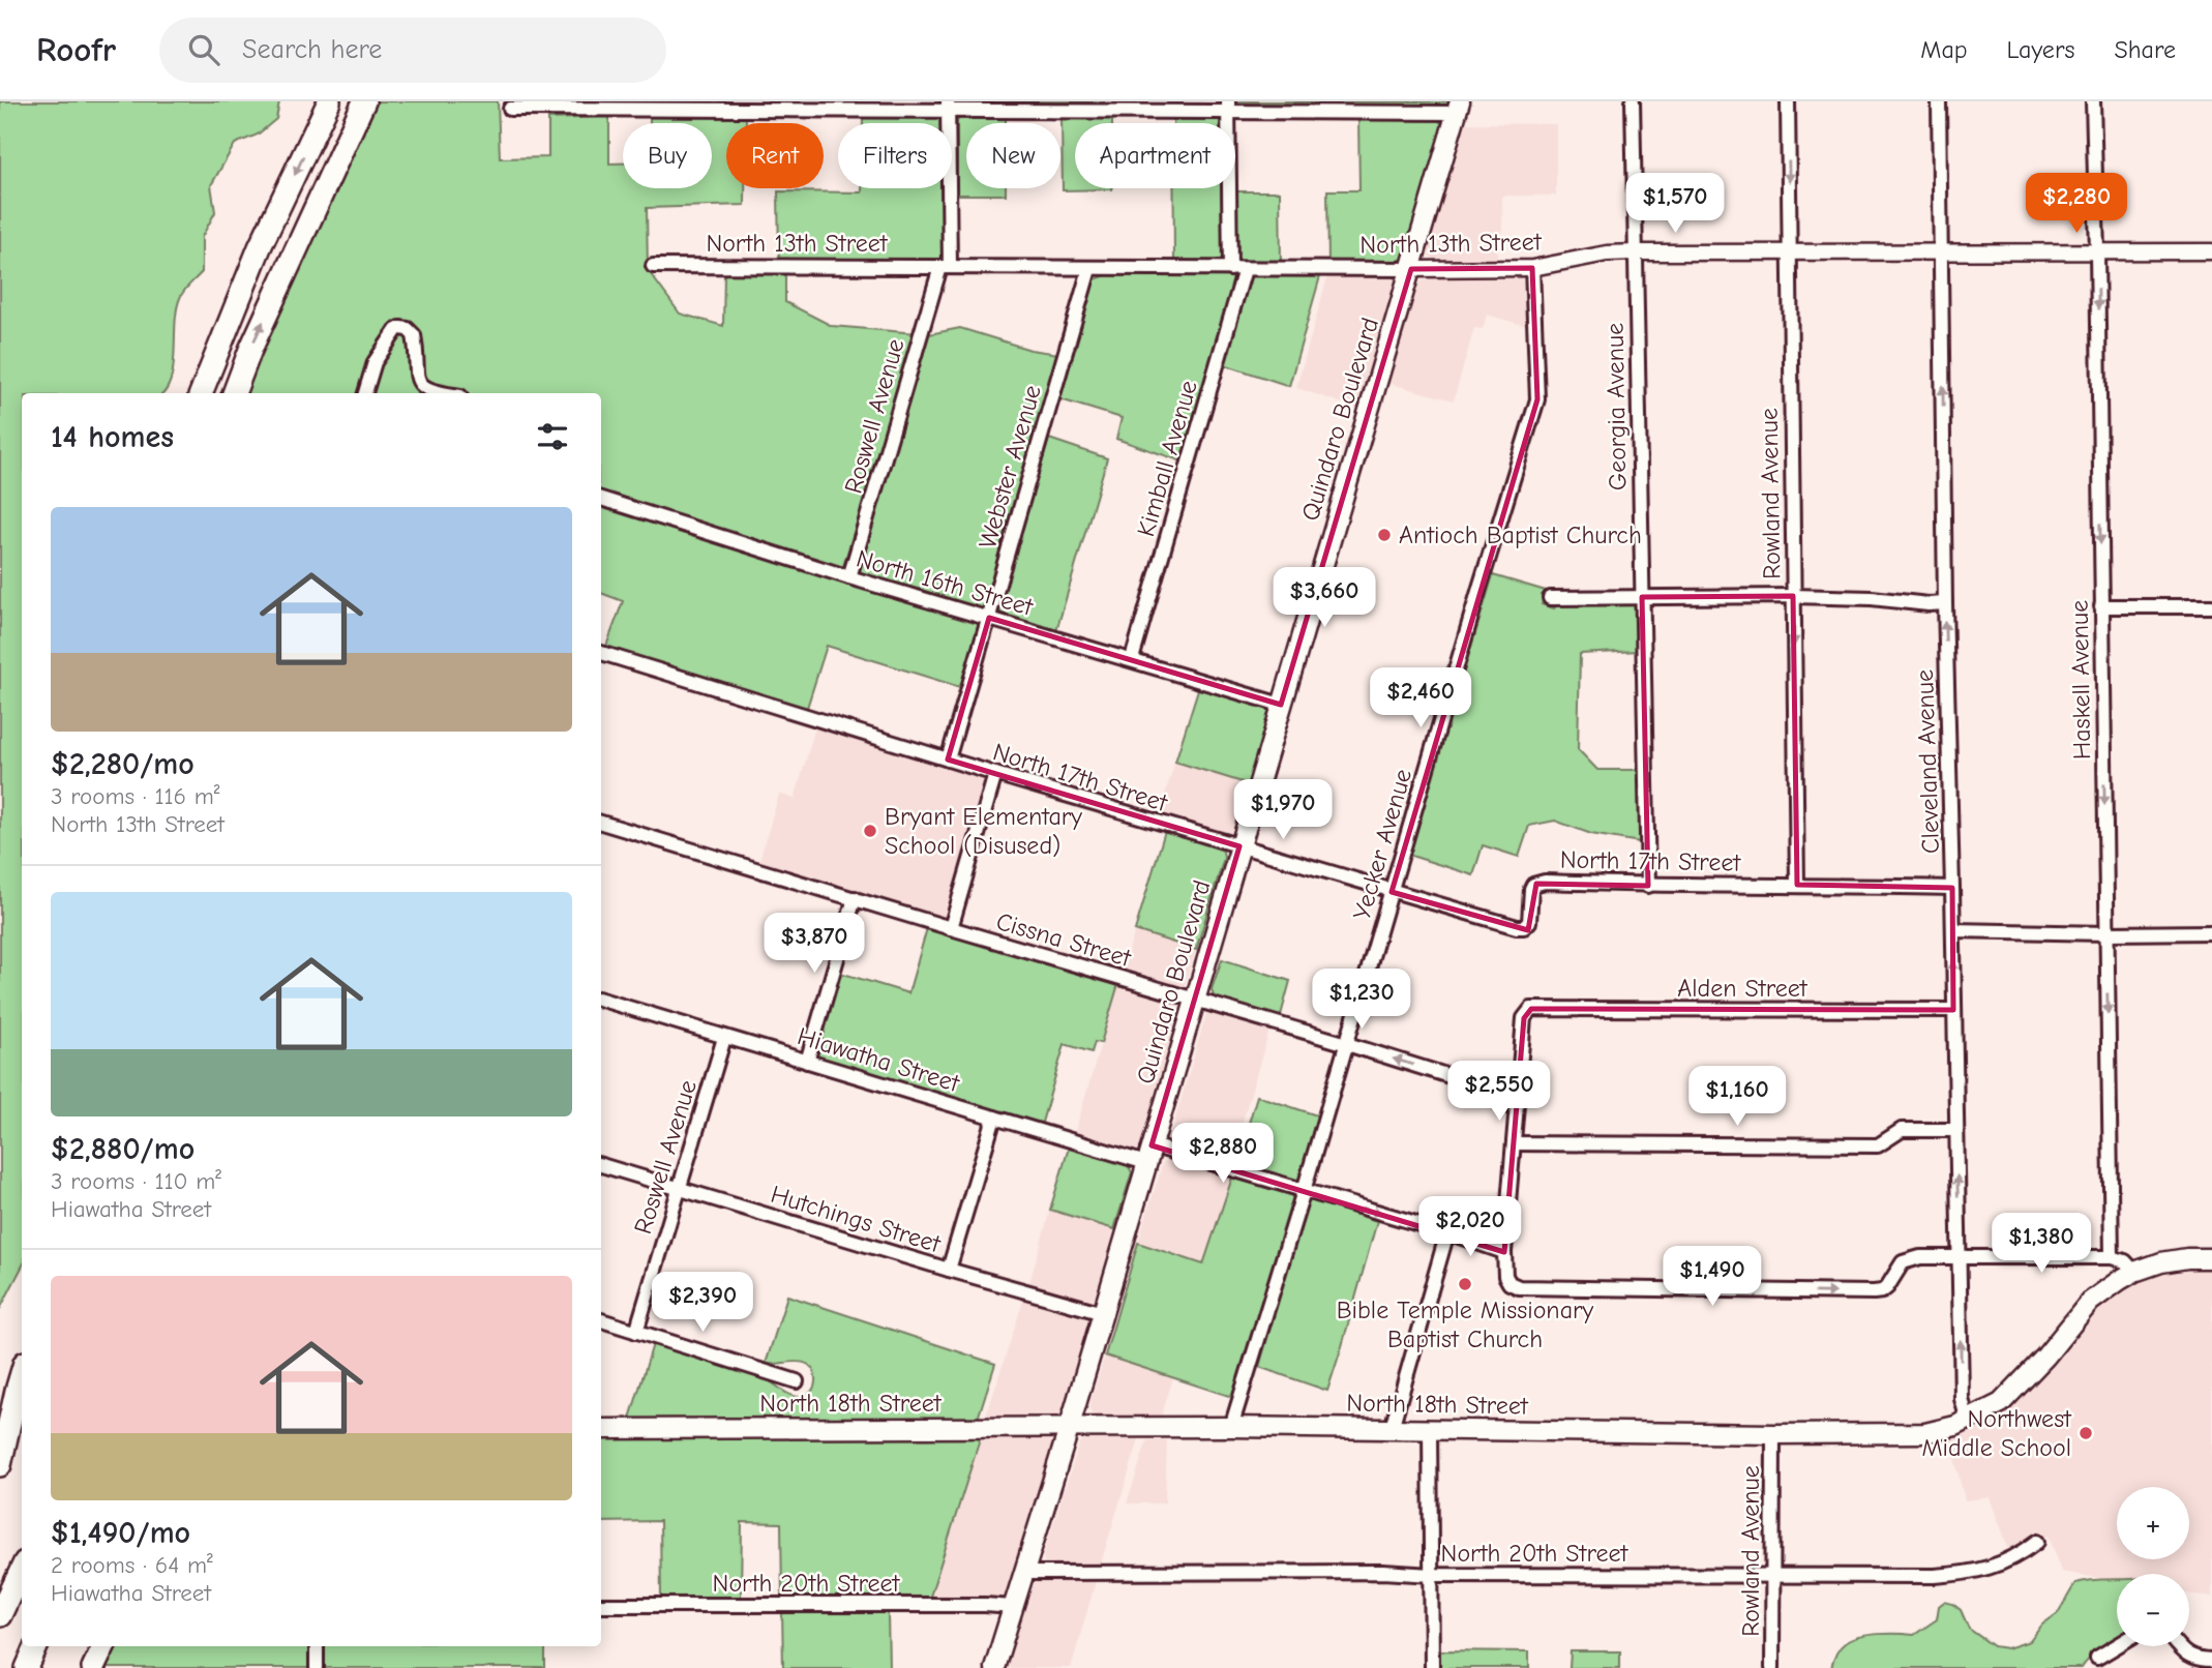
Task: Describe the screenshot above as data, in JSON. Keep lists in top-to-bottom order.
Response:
{
  "streets": {
    "main road": ["Quindaro Boulevard", "North 18th Street"],
    "street": [
      "North 13th Street",
      "Georgia Avenue",
      "Roswell Avenue",
      "Kimball Avenue",
      "Webster Avenue",
      "Rowland Avenue",
      "North 16th Street",
      "Haskell Avenue",
      "Cleveland Avenue",
      "North 17th Street",
      "Yecker Avenue",
      "Cissna Street",
      "Alden Street",
      "Hiawatha Street",
      "Hutchings Street",
      "North 20th Street"
    ]
  },
  "crossings": [
    ["North 13th Street", "Georgia Avenue"],
    ["North 13th Street", "Roswell Avenue"],
    ["North 13th Street", "Quindaro Boulevard"],
    ["North 13th Street", "Kimball Avenue"],
    ["North 13th Street", "Webster Avenue"],
    ["North 13th Street", "Rowland Avenue"],
    ["North 13th Street", "Haskell Avenue"],
    ["North 13th Street", "Cleveland Avenue"],
    ["North 13th Street", "Yecker Avenue"],
    ["Georgia Avenue", "North 17th Street"],
    ["Roswell Avenue", "North 16th Street"],
    ["Roswell Avenue", "Hiawatha Street"],
    ["Roswell Avenue", "Hutchings Street"],
    ["Quindaro Boulevard", "North 16th Street"],
    ["Quindaro Boulevard", "North 17th Street"],
    ["Quindaro Boulevard", "Cissna Street"],
    ["Quindaro Boulevard", "Hiawatha Street"],
    ["Quindaro Boulevard", "Hutchings Street"],
    ["Quindaro Boulevard", "North 18th Street"],
    ["Quindaro Boulevard", "North 20th Street"],
    ["Kimball Avenue", "North 16th Street"],
    ["Webster Avenue", "North 16th Street"],
    ["Webster Avenue", "North 17th Street"],
    ["Rowland Avenue", "North 17th Street"],
    ["Rowland Avenue", "North 18th Street"],
    ["Rowland Avenue", "North 20th Street"],
    ["Cleveland Avenue", "North 17th Street"],
    ["Cleveland Avenue", "Alden Street"],
    ["Cleveland Avenue", "North 18th Street"],
    ["North 17th Street", "Yecker Avenue"],
    ["Yecker Avenue", "Cissna Street"],
    ["Yecker Avenue", "Hiawatha Street"],
    ["Yecker Avenue", "North 18th Street"],
    ["Cissna Street", "Alden Street"]
  ],
  "one_way": ["Rowland Avenue", "Haskell Avenue", "Cleveland Avenue"],
  "places": [
    "Antioch Baptist Church",
    "Bryant Elementary School (Disused)",
    "Bible Temple Missionary Baptist Church",
    "Northwest Middle School"
  ],
  "page": {
    "header": "Roofr",
    "search": "Search here",
    "nav": ["Map", "Layers", "Share"],
    "chip": [
      "Buy",
      "Rent",
      "Filters",
      "New",
      "Apartment"
    ],
    "price": [
      "$1,570",
      "$2,280",
      "$3,660",
      "$2,460",
      "$1,970",
      "$3,870",
      "$1,230",
      "$2,550",
      "$1,160",
      "$2,880",
      "$2,020",
      "$1,380",
      "$1,490",
      "$2,390"
    ],
    "heading": "14 homes",
    "list": [
      {
        "name": "$2,280/mo",
        "note": "3 rooms · 116 m² · North 13th Street"
      },
      {
        "name": "$2,880/mo",
        "note": "3 rooms · 110 m² · Hiawatha Street"
      },
      {
        "name": "$1,490/mo",
        "note": "2 rooms · 64 m² · Hiawatha Street"
      }
    ],
    "map_buttons": ["+", "−"]
  }
}
